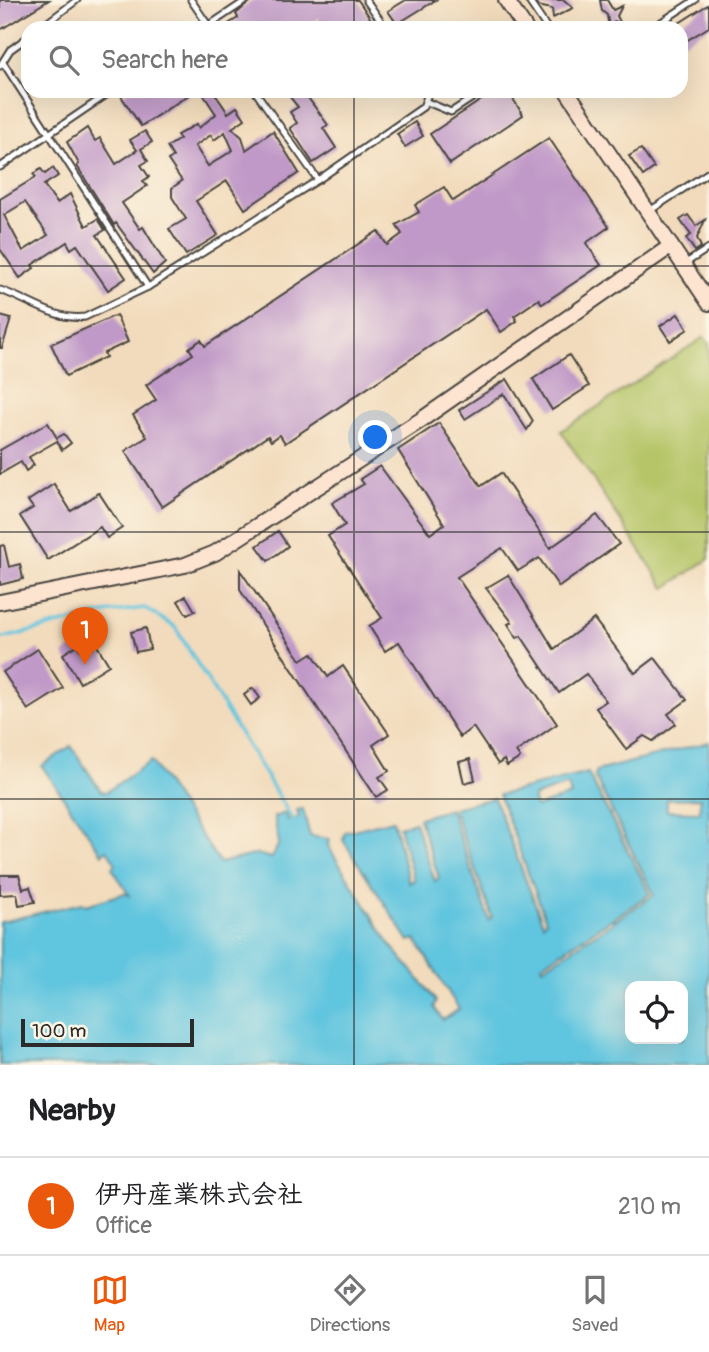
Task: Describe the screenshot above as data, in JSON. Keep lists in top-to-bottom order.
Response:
{
  "scale_bar": "100 m",
  "page": {
    "search": "Search here",
    "pins": "1",
    "scale": "100 m",
    "heading": "Nearby",
    "list": [
      {
        "mark": "1",
        "name": "伊丹産業株式会社",
        "note": "Office",
        "value": "210 m"
      }
    ],
    "nav": ["Map", "Directions", "Saved"]
  }
}
